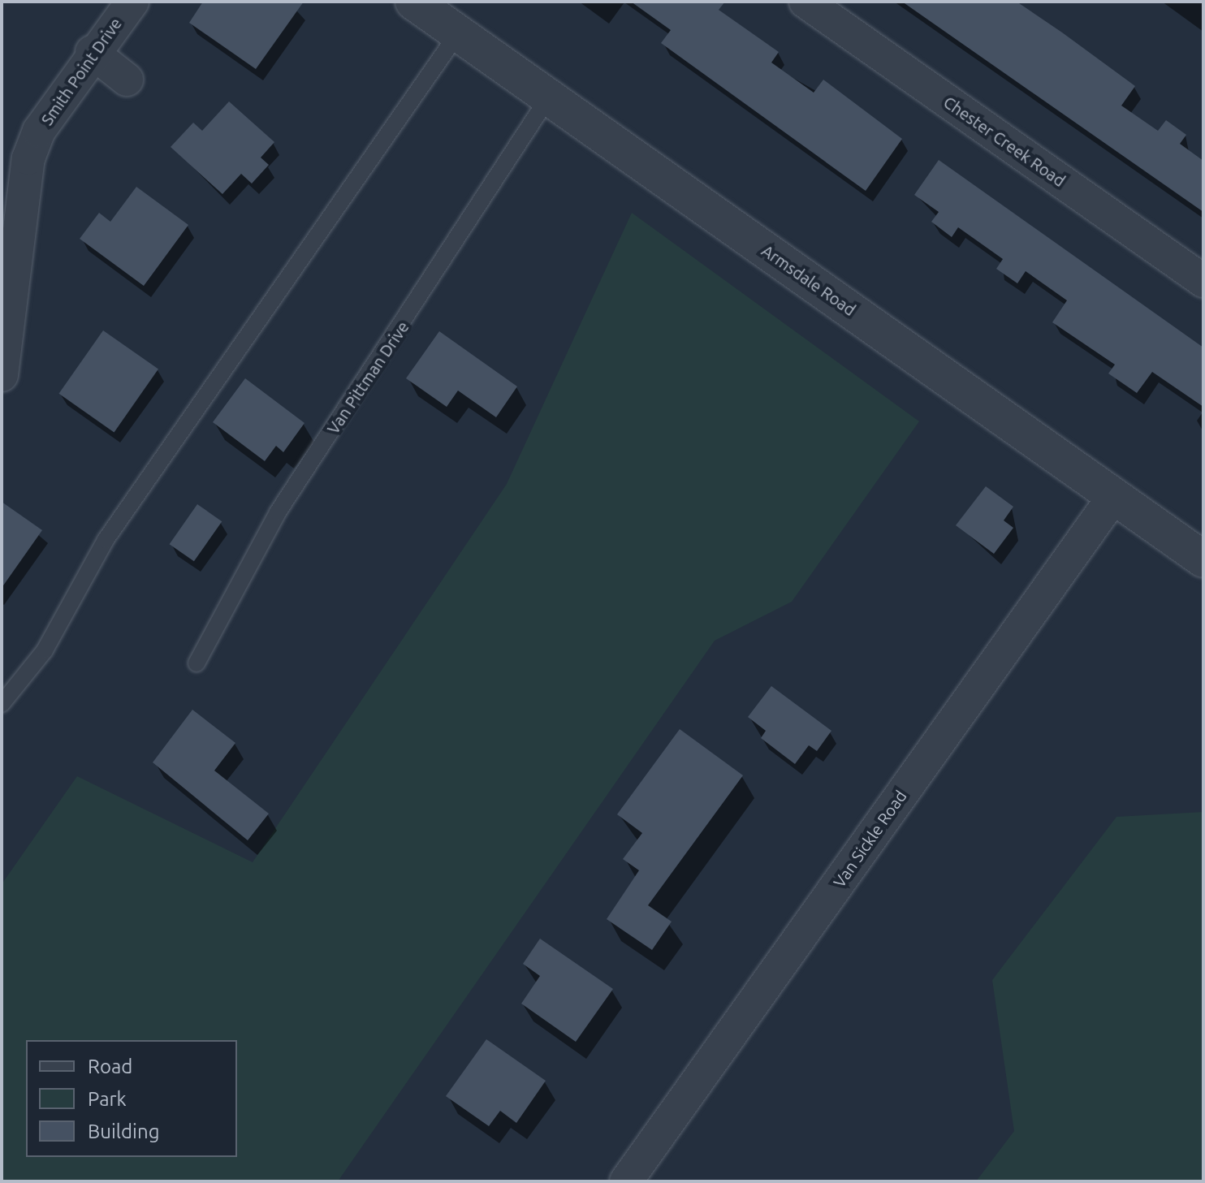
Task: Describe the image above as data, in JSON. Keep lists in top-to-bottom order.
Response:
{
  "streets": {
    "street": [
      "Smith Point Drive",
      "Chester Creek Road",
      "Armsdale Road",
      "Van Sickle Road"
    ],
    "lane": ["Van Pittman Drive"]
  },
  "crossings": [
    ["Armsdale Road", "Van Pittman Drive"],
    ["Armsdale Road", "Van Sickle Road"]
  ],
  "legend": ["Road", "Park", "Building"]
}
